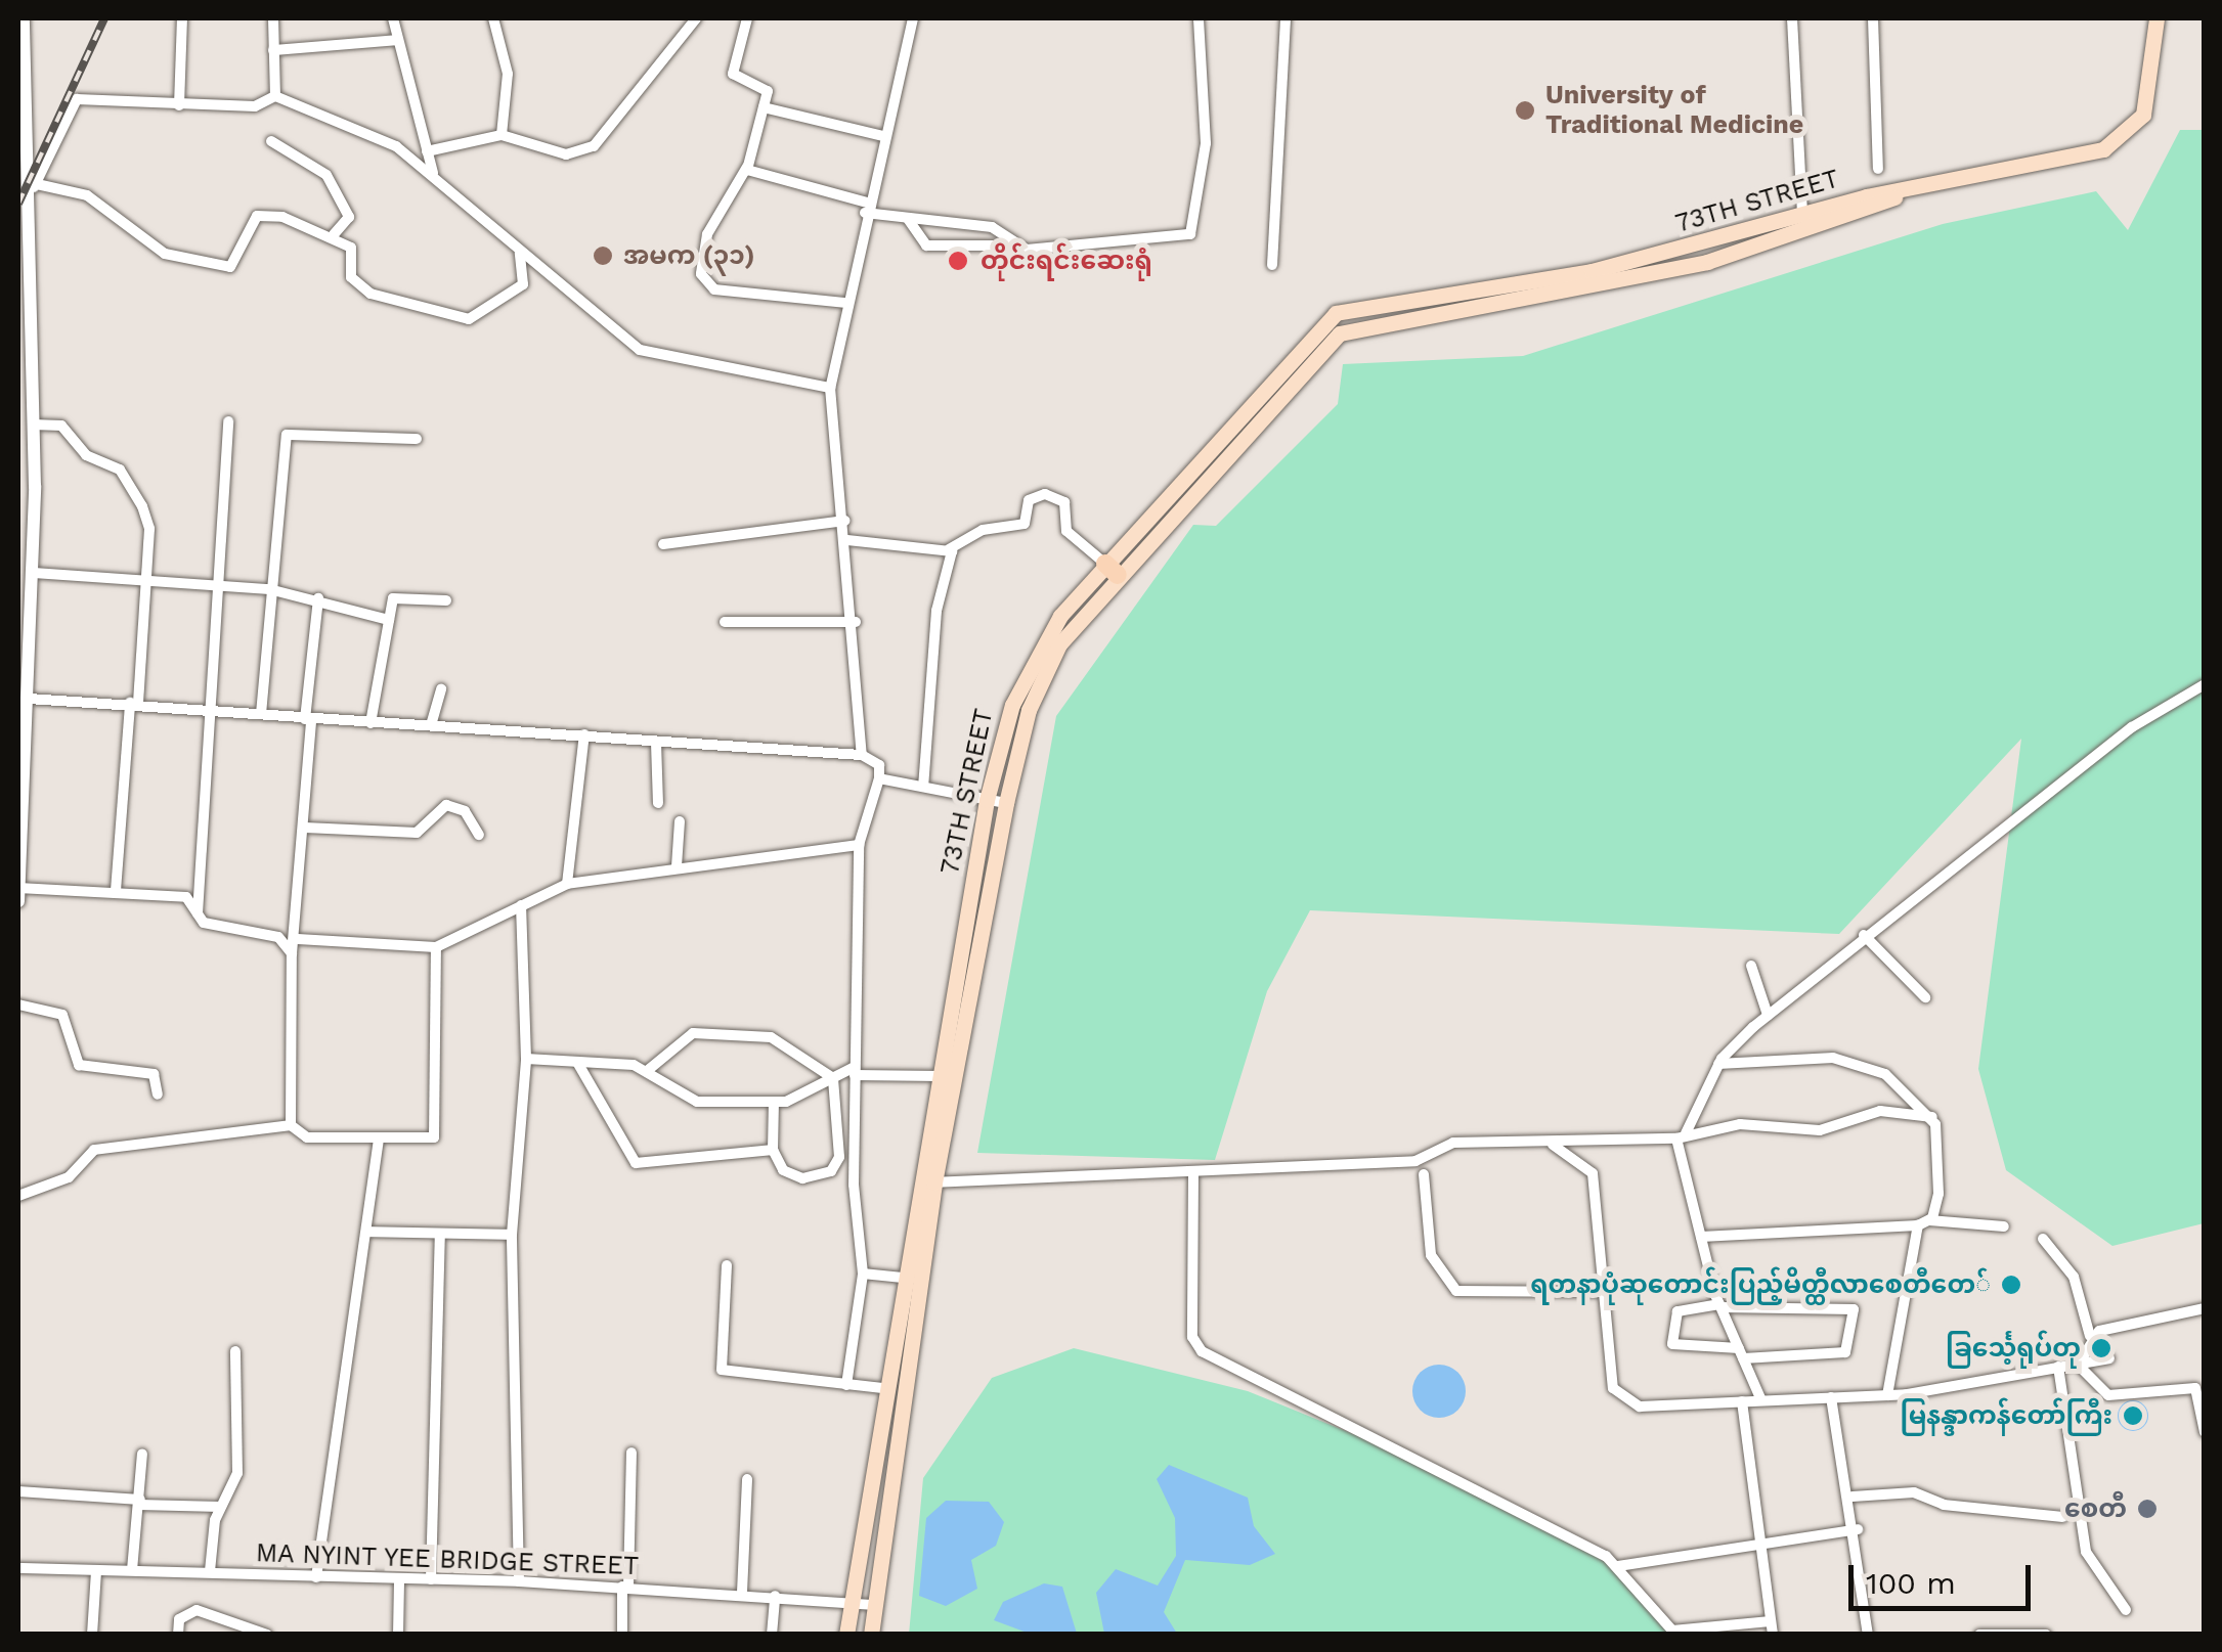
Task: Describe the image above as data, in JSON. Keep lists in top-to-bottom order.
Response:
{
  "streets": {
    "main road": ["73TH STREET"],
    "street": ["MA NYINT YEE BRIDGE STREET"]
  },
  "crossings": [
    ["73TH STREET", "MA NYINT YEE BRIDGE STREET"]
  ],
  "places": [
    "University of Traditional Medicine",
    "အမက (၃၁)",
    "တိုင်းရင်းဆေးရုံ",
    "ရတနာပုံဆုတောင်းပြည့်မိတ္ထီလာစေတီတေ်",
    "ခြင်္သေ့ရုပ်တု",
    "မြနန္ဒာကန်တော်ကြီး",
    "စေတီ"
  ],
  "scale_bar": "100 m"
}
